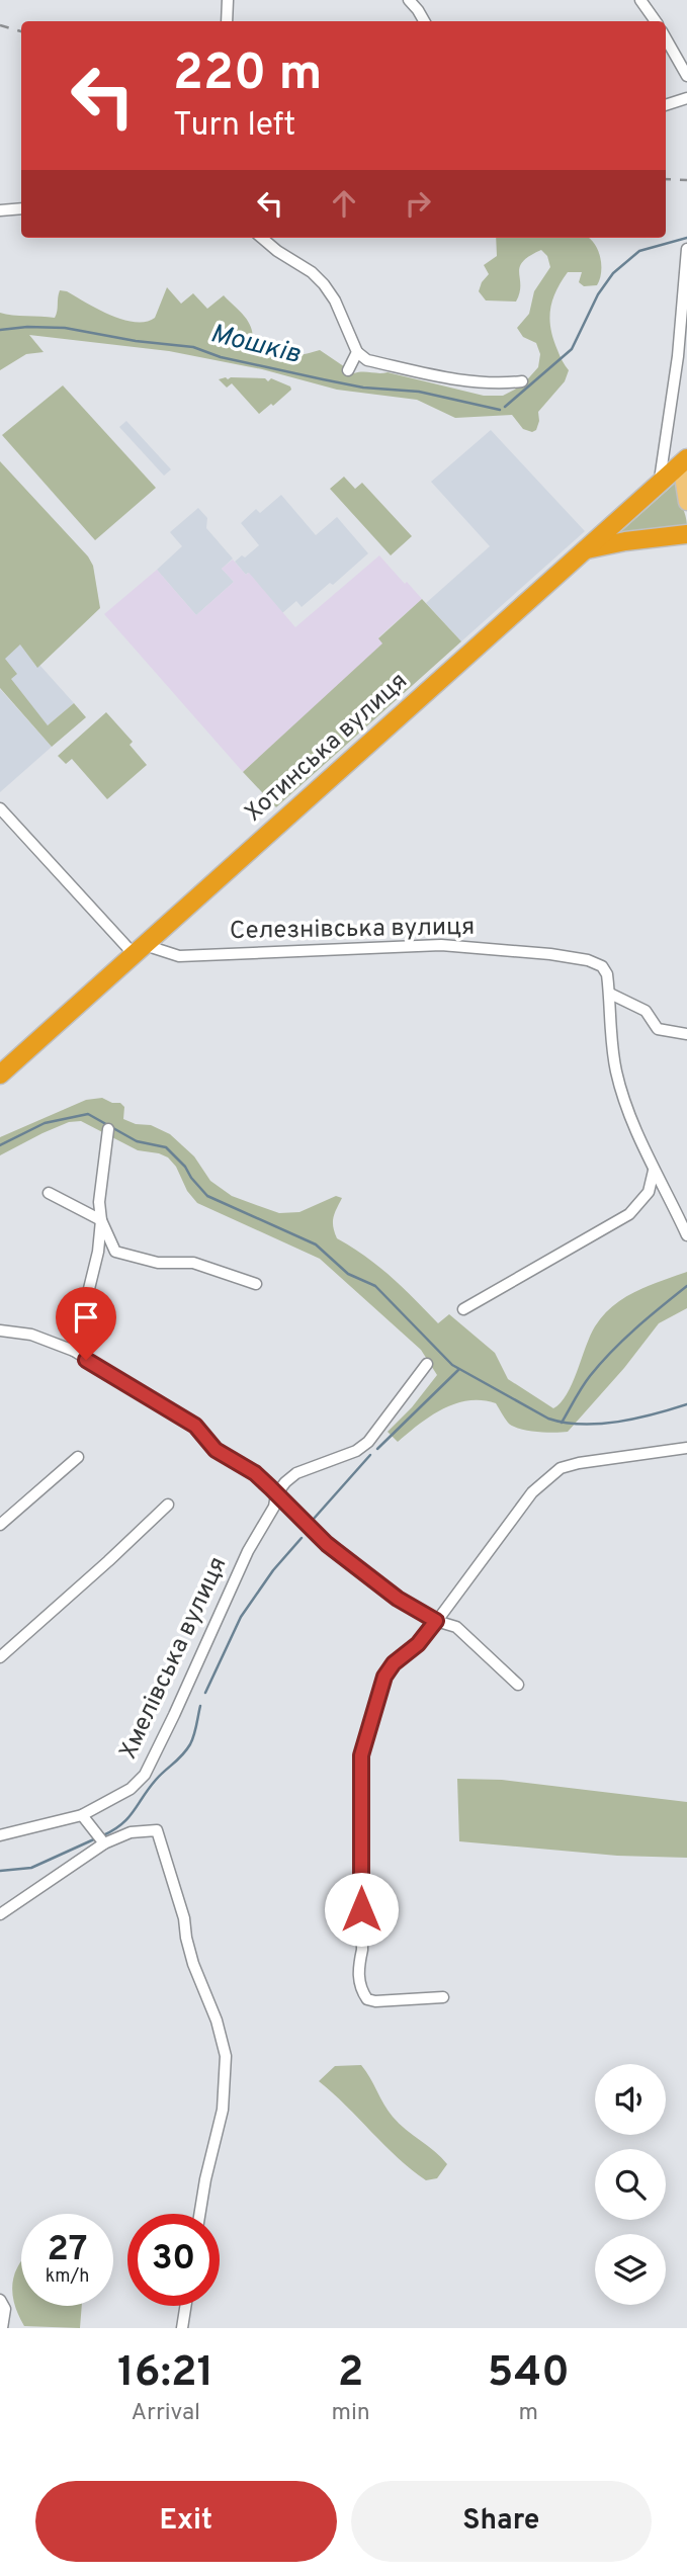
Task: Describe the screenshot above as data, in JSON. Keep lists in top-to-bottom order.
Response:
{
  "streets": {
    "highway": ["Хотинська вулиця"],
    "street": ["Селезнівська вулиця", "Хмелівська вулиця"]
  },
  "crossings": [
    ["Хотинська вулиця", "Селезнівська вулиця"]
  ],
  "water": ["Мошків"],
  "page": {
    "turn": ["220 m", "Turn left"],
    "speed": "27 km/h",
    "limit": "30",
    "eta": [
      "16:21",
      "Arrival",
      "2",
      "min",
      "540",
      "m"
    ],
    "buttons": ["Exit", "Share"]
  }
}
